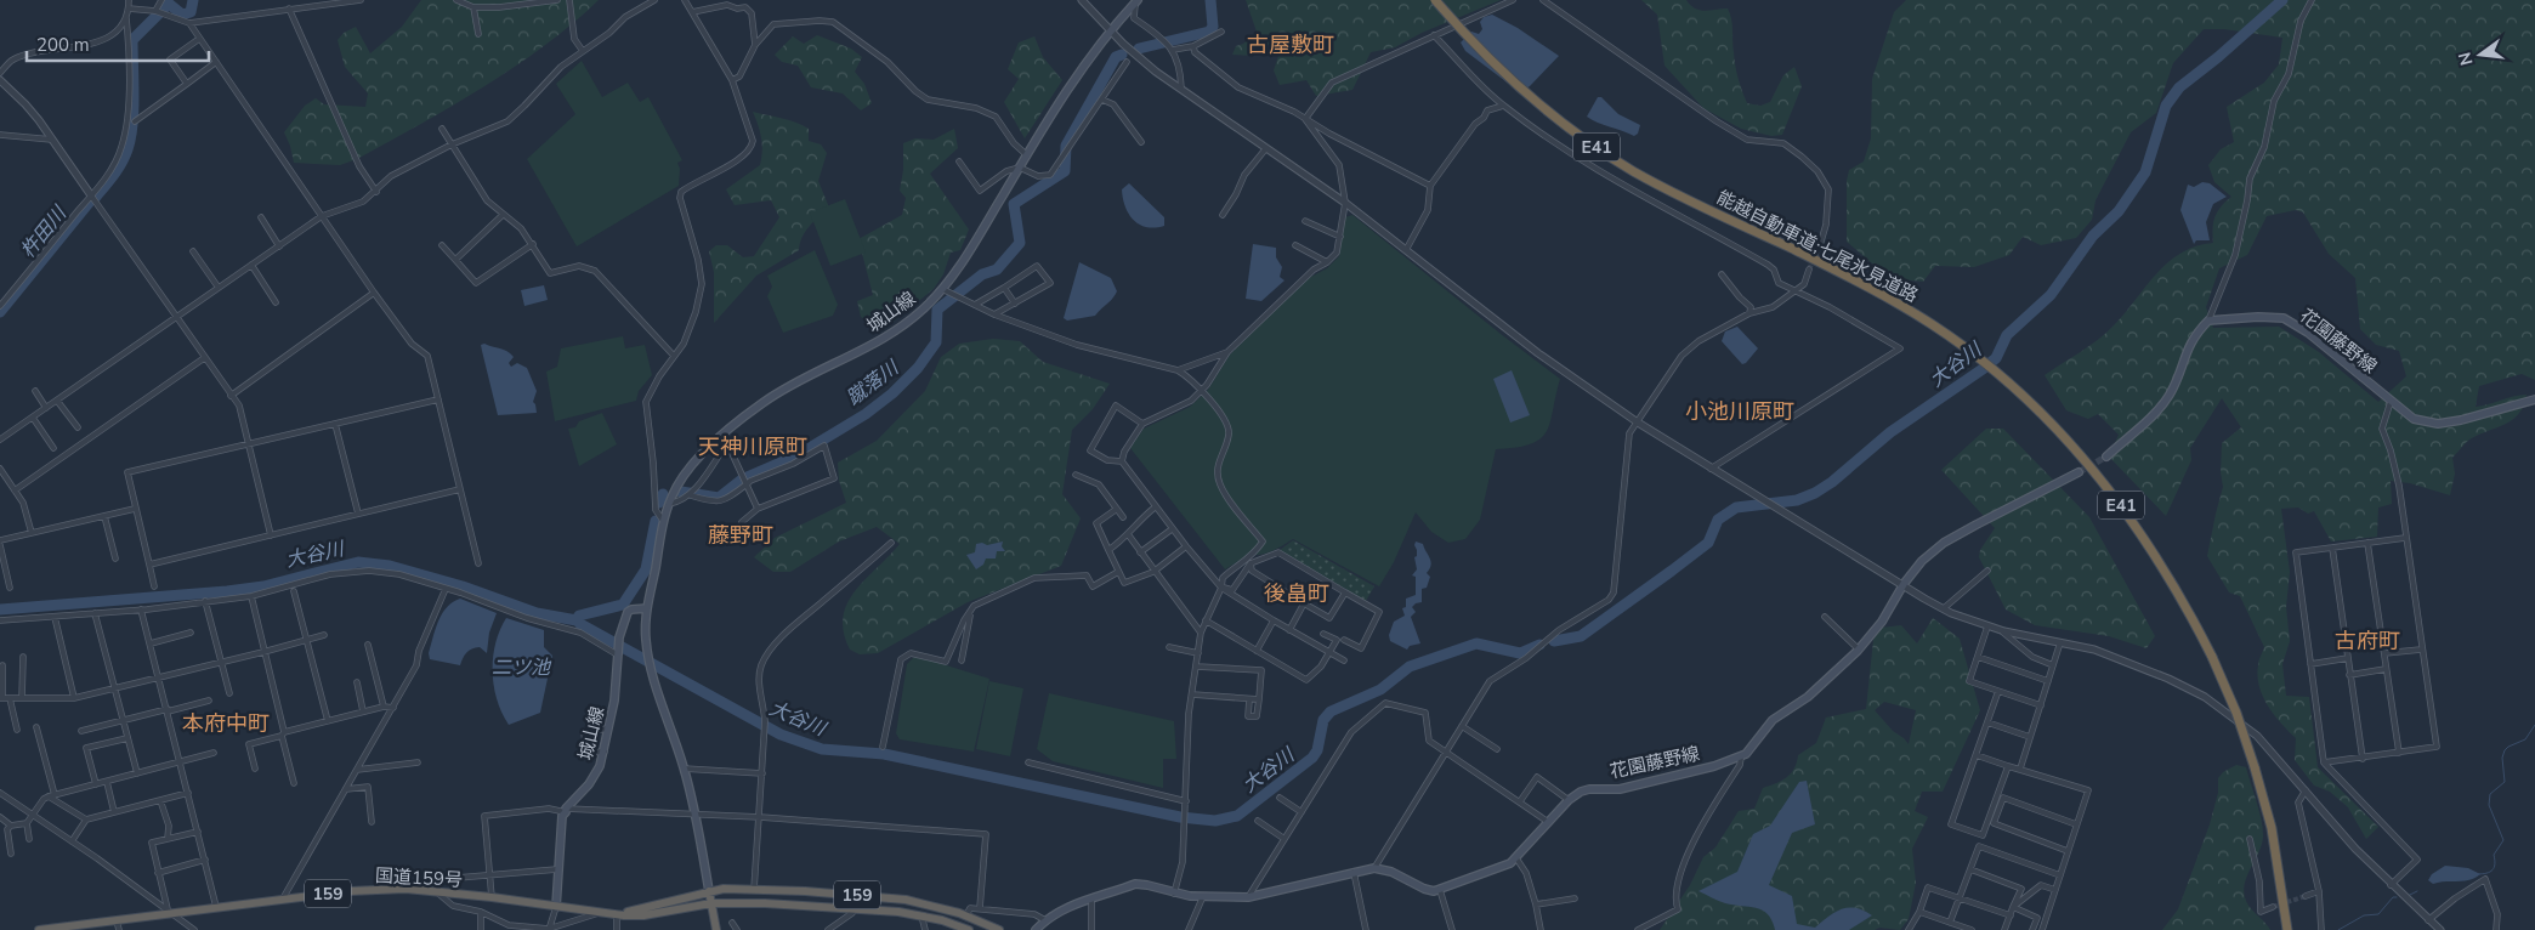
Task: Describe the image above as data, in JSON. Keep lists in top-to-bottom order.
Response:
{
  "streets": {
    "highway": [
      "E41",
      "能越自動車道;七尾氷見道路",
      "国道159号",
      "159"
    ],
    "main road": ["城山線", "花園藤野線"]
  },
  "crossings": [
    ["城山線", "国道159号"],
    ["城山線", "159"],
    ["国道159号", "159"]
  ],
  "districts": [
    "古屋敷町",
    "小池川原町",
    "天神川原町",
    "藤野町",
    "後畠町",
    "古府町",
    "本府中町"
  ],
  "water": [
    "杵田川",
    "大谷川",
    "蹴落川",
    "二ツ池"
  ],
  "scale_bar": "200 m",
  "north": "left"
}
